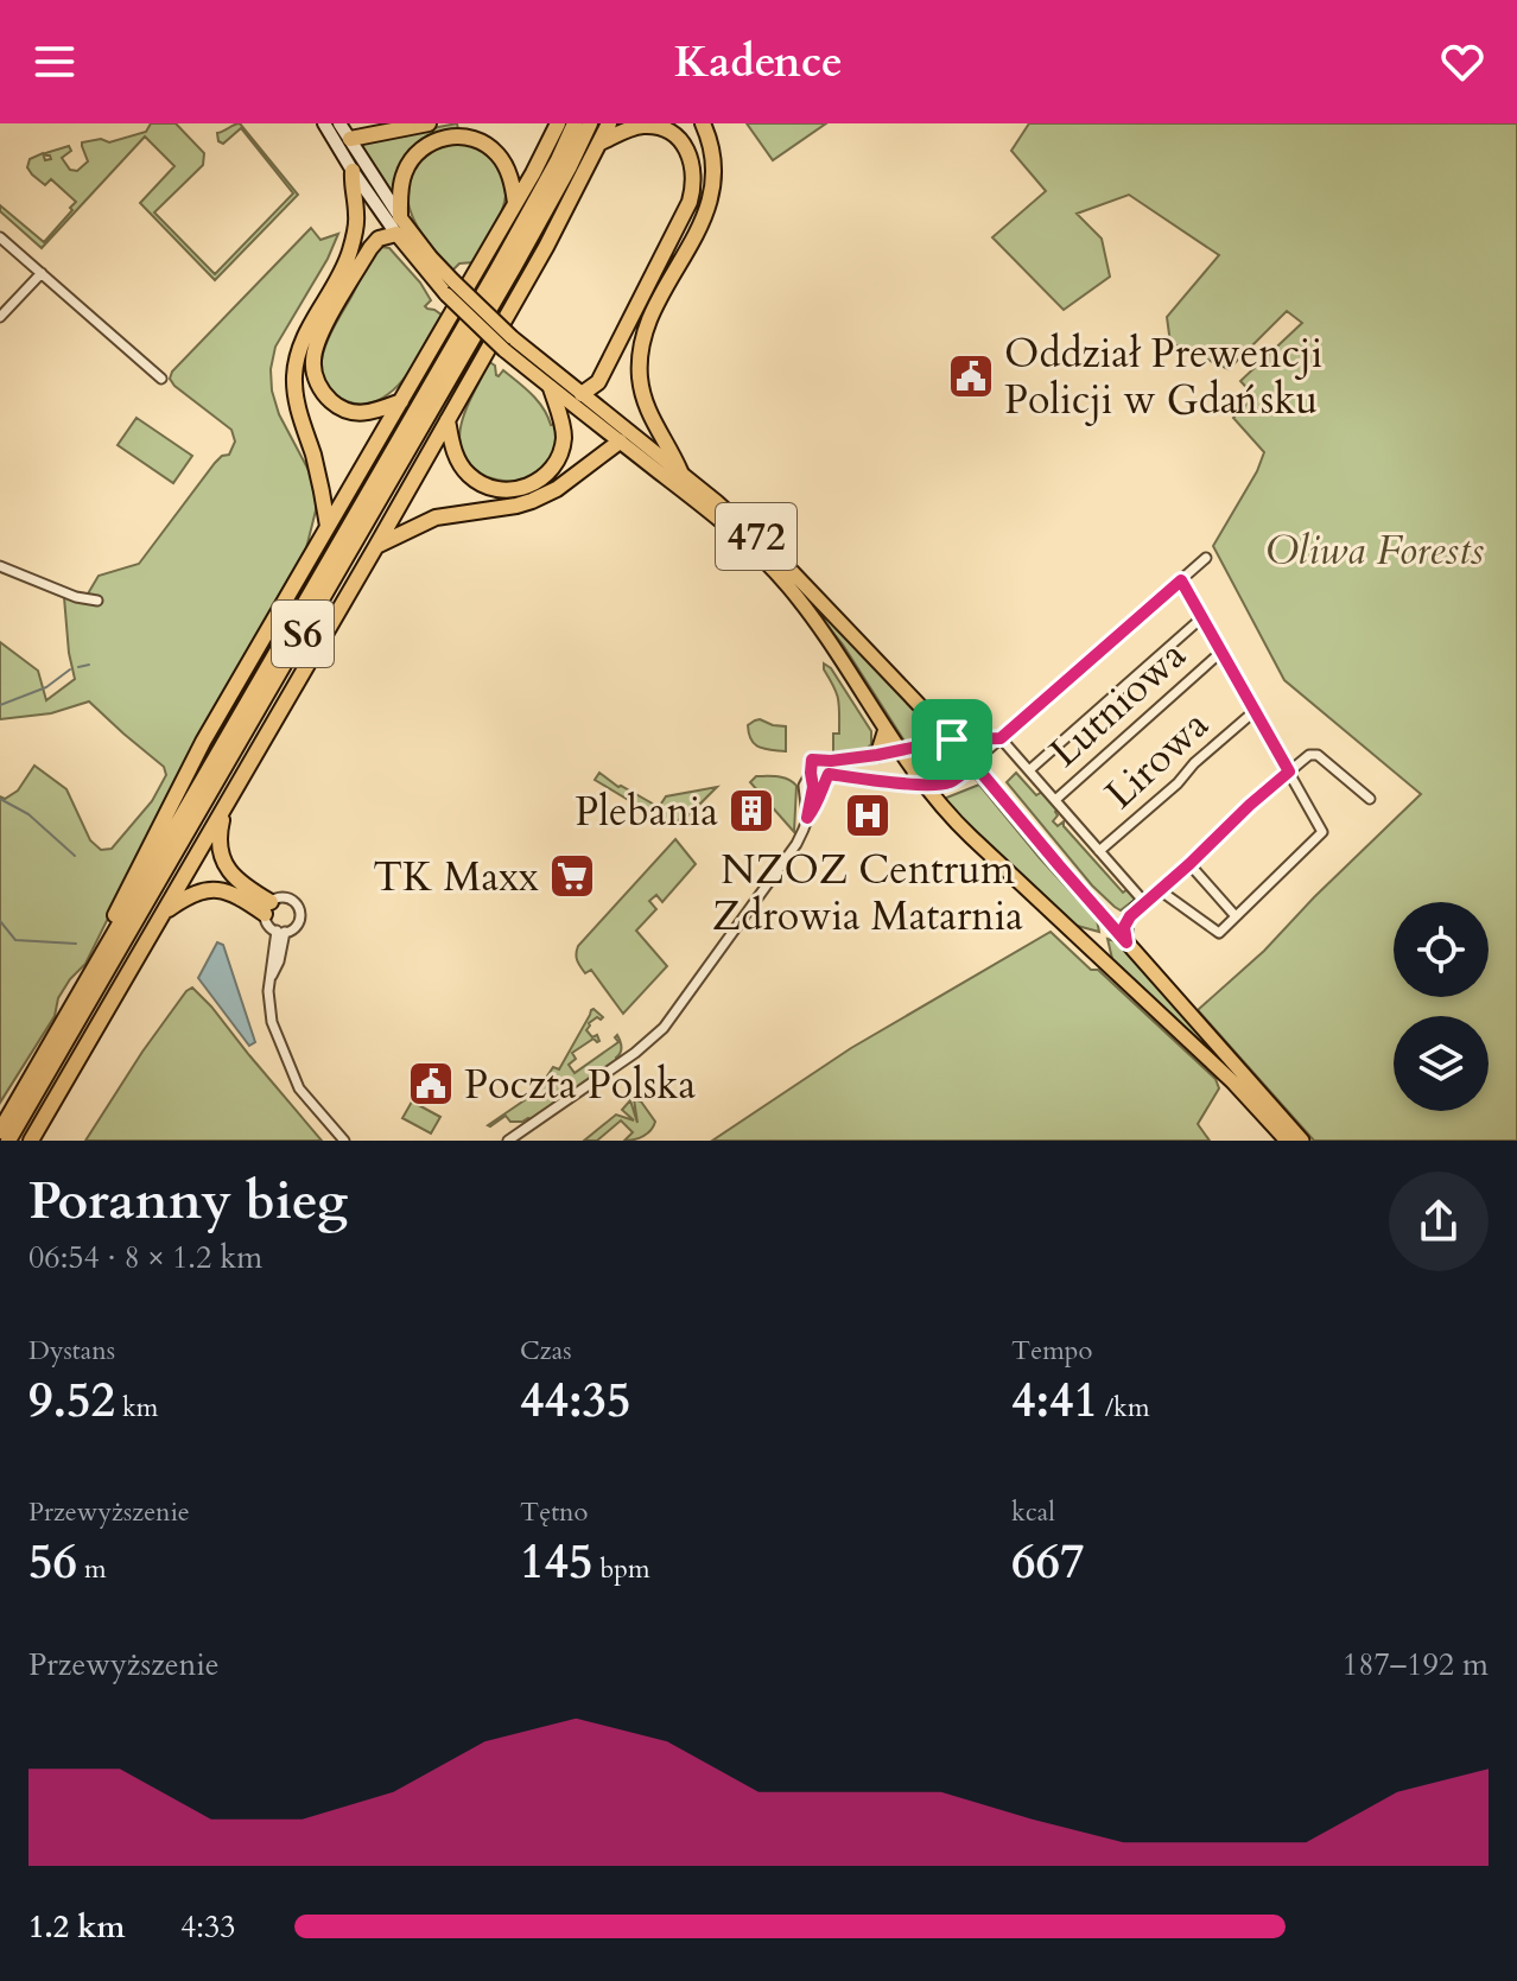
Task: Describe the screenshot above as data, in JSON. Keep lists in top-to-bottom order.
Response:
{
  "streets": {
    "highway": ["S6"],
    "main road": ["472"],
    "street": ["Lutniowa", "Lirowa"]
  },
  "parks": ["Oliwa Forests"],
  "places": {
    "public building": ["Oddział Prewencji Policji w Gdańsku", "Poczta Polska"],
    "building": ["Plebania"],
    "hospital": ["NZOZ Centrum Zdrowia Matarnia"],
    "supermarket": ["TK Maxx"]
  },
  "page": {
    "header": "Kadence",
    "heading": ["Poranny bieg", "06:54 · 8 × 1.2 km"],
    "stats": [
      ["Dystans", "9.52 km"],
      ["Czas", "44:35"],
      ["Tempo", "4:41 /km"],
      ["Przewyższenie", "56 m"],
      ["Tętno", "145 bpm"],
      ["kcal", "667"]
    ],
    "chart": ["Przewyższenie", "187–192 m"],
    "list": [
      {
        "name": "1.2 km",
        "note": "4:33"
      }
    ]
  }
}
